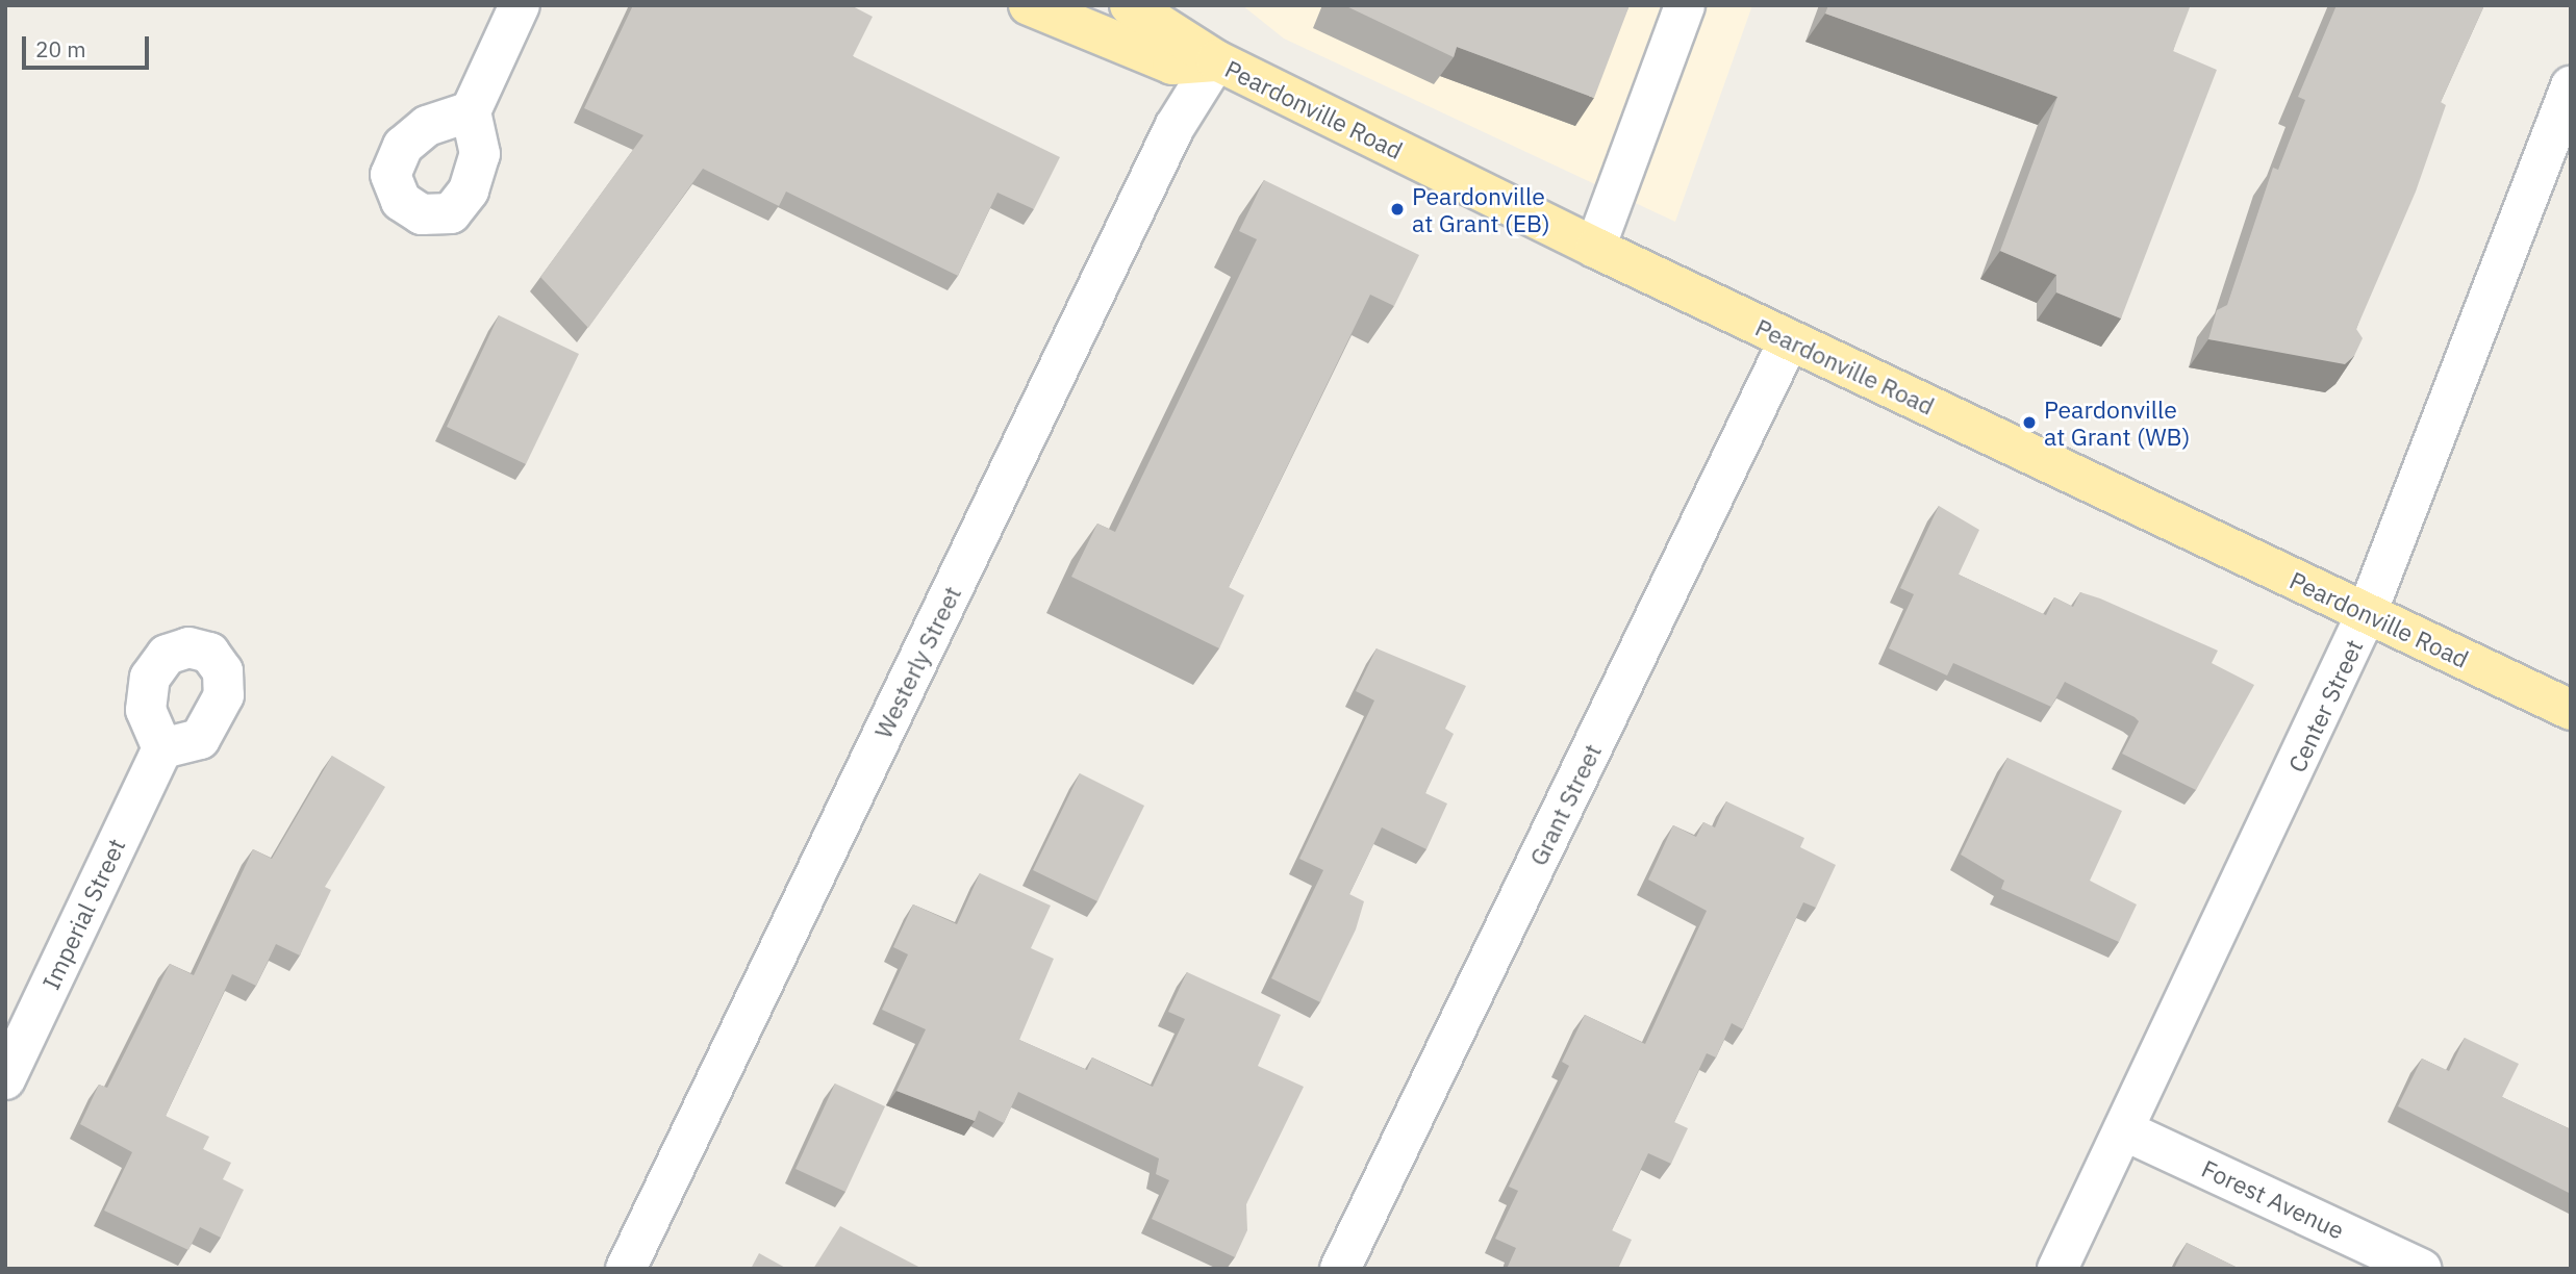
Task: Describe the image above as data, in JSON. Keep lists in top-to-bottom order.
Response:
{
  "streets": {
    "main road": ["Peardonville Road"],
    "street": [
      "Westerly Street",
      "Center Street",
      "Grant Street",
      "Imperial Street",
      "Forest Avenue"
    ]
  },
  "crossings": [
    ["Peardonville Road", "Westerly Street"],
    ["Peardonville Road", "Center Street"],
    ["Peardonville Road", "Grant Street"],
    ["Center Street", "Forest Avenue"]
  ],
  "places": ["Peardonville at Grant (EB)", "Peardonville at Grant (WB)"],
  "scale_bar": "20 m"
}
